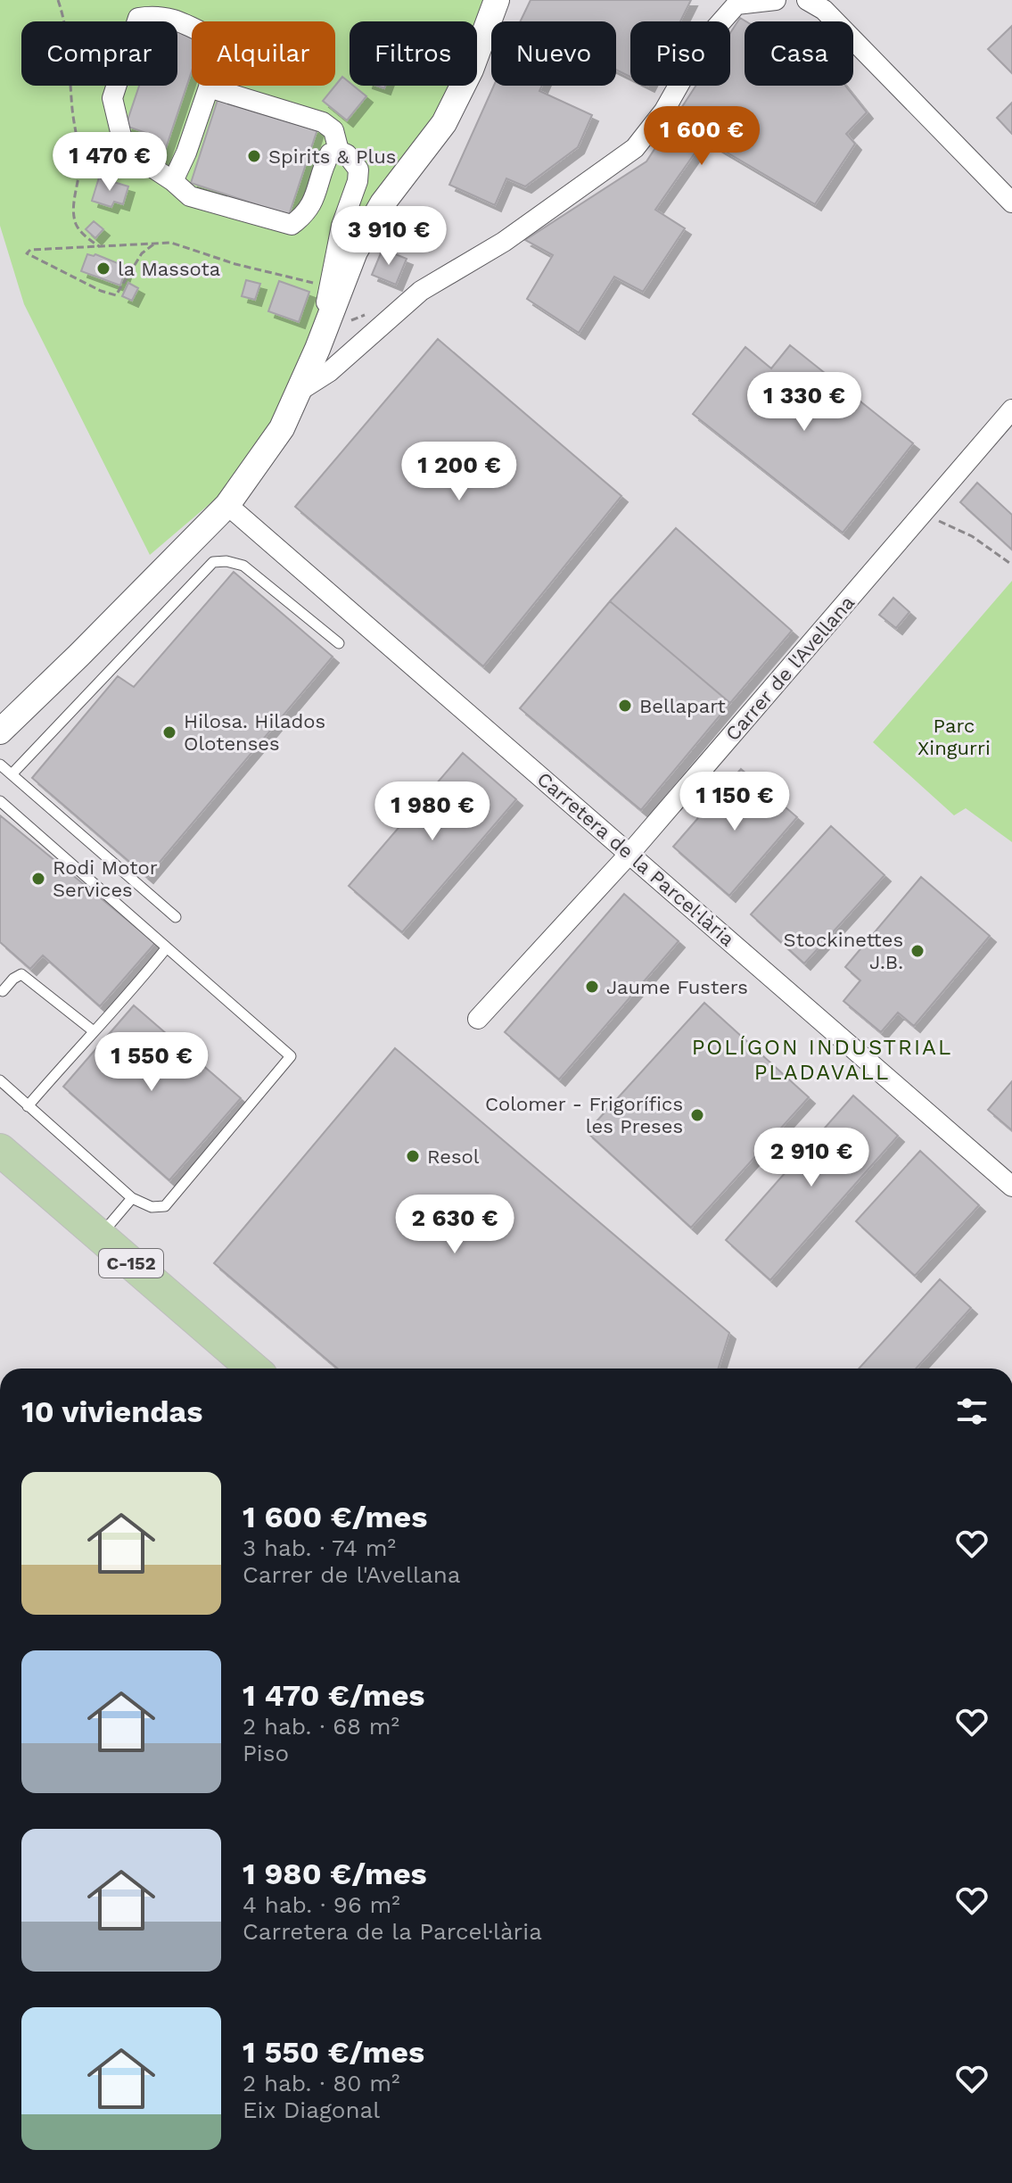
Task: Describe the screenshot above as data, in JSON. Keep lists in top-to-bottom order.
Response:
{
  "streets": {
    "main road": ["C-152"],
    "street": ["Carrer de l'Avellana", "Carretera de la Parcel·lària"]
  },
  "crossings": [
    ["Carrer de l'Avellana", "Carretera de la Parcel·lària"]
  ],
  "districts": ["POLÍGON INDUSTRIAL PLADAVALL"],
  "parks": ["Parc Xingurri"],
  "places": [
    "Spirits & Plus",
    "la Massota",
    "Bellapart",
    "Hilosa. Hilados Olotenses",
    "Rodi Motor Services",
    "Stockinettes J.B.",
    "Jaume Fusters",
    "Colomer - Frigorífics les Preses",
    "Resol"
  ],
  "page": {
    "chip": [
      "Comprar",
      "Alquilar",
      "Filtros",
      "Nuevo",
      "Piso",
      "Casa"
    ],
    "price": [
      "1 600 €",
      "1 470 €",
      "3 910 €",
      "1 330 €",
      "1 200 €",
      "1 150 €",
      "1 980 €",
      "1 550 €",
      "2 910 €",
      "2 630 €"
    ],
    "heading": "10 viviendas",
    "list": [
      {
        "name": "1 600 €/mes",
        "note": "3 hab. · 74 m² · Carrer de l'Avellana"
      },
      {
        "name": "1 470 €/mes",
        "note": "2 hab. · 68 m² · Piso"
      },
      {
        "name": "1 980 €/mes",
        "note": "4 hab. · 96 m² · Carretera de la Parcel·lària"
      },
      {
        "name": "1 550 €/mes",
        "note": "2 hab. · 80 m² · Eix Diagonal"
      }
    ]
  }
}
